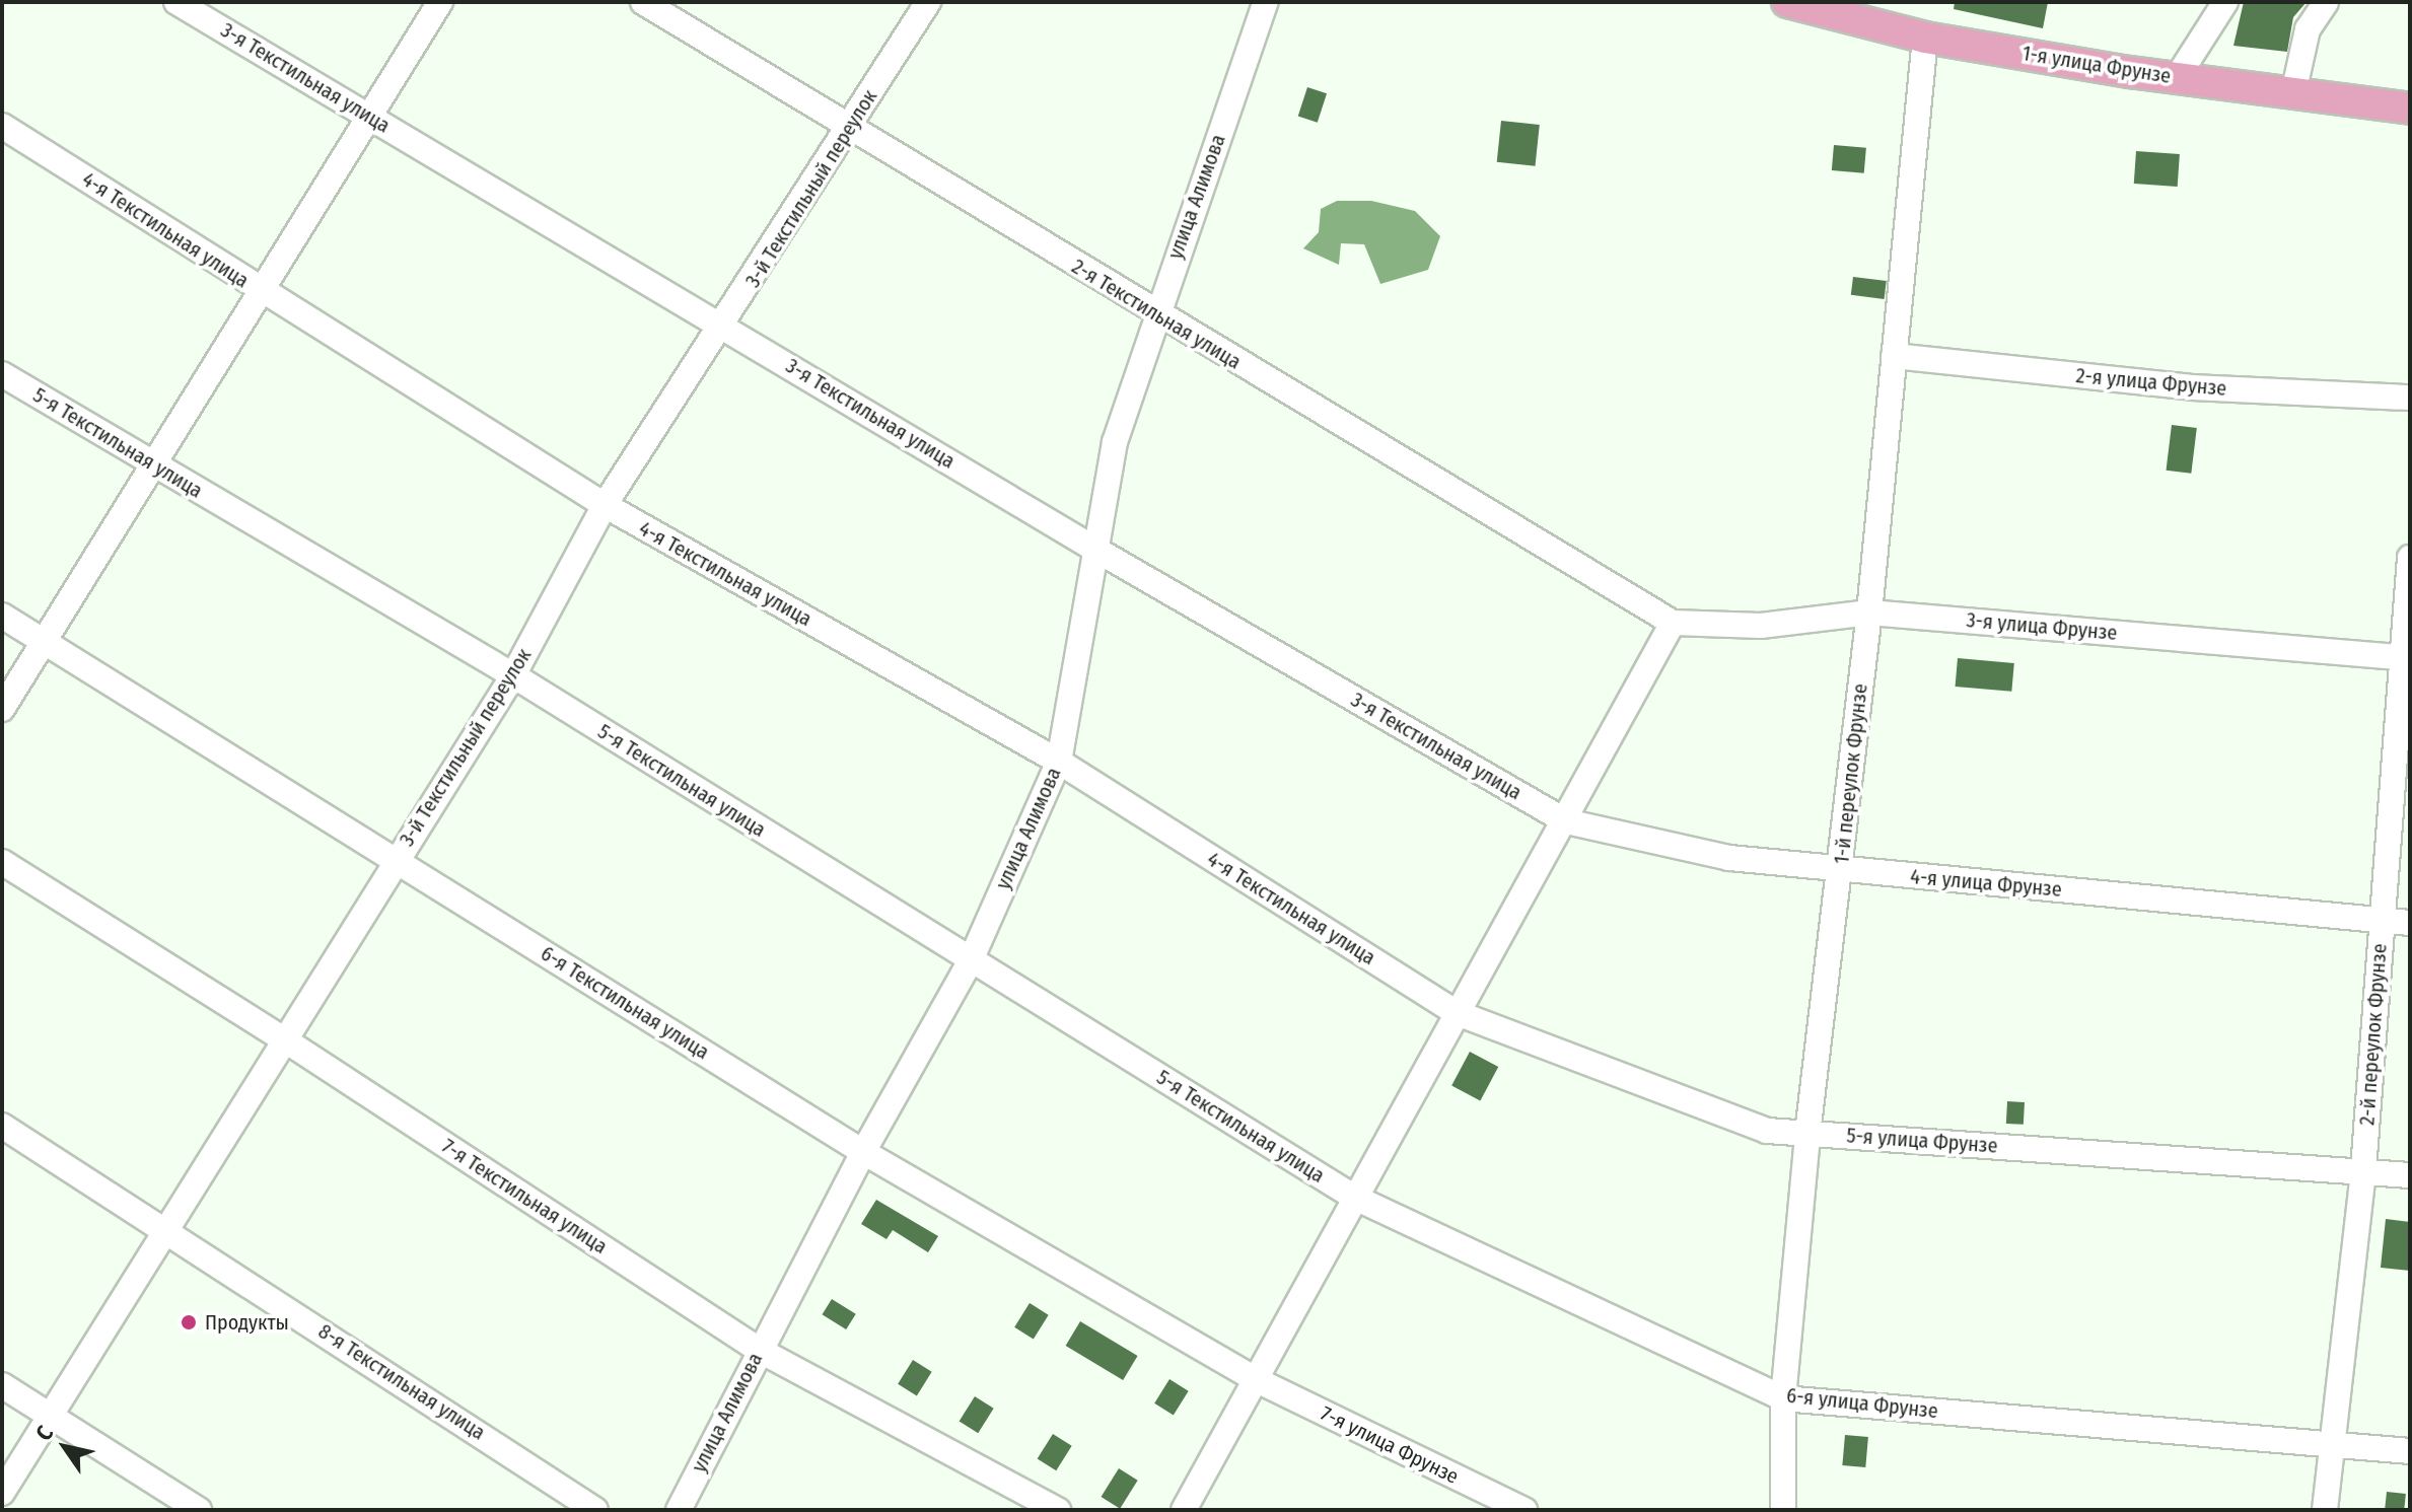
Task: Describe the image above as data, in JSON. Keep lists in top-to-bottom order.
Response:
{
  "streets": {
    "main road": ["1-я улица Фрунзе"],
    "street": [
      "3-я Текстильная улица",
      "3-й Текстильный переулок",
      "улица Алимова",
      "4-я Текстильная улица",
      "2-я Текстильная улица",
      "2-я улица Фрунзе",
      "5-я Текстильная улица",
      "3-я улица Фрунзе",
      "1-й переулок Фрунзе",
      "4-я улица Фрунзе",
      "6-я Текстильная улица",
      "2-й переулок Фрунзе",
      "5-я улица Фрунзе",
      "7-я Текстильная улица",
      "8-я Текстильная улица",
      "6-я улица Фрунзе",
      "7-я улица Фрунзе"
    ]
  },
  "crossings": [
    ["1-я улица Фрунзе", "1-й переулок Фрунзе"],
    ["3-я Текстильная улица", "3-й Текстильный переулок"],
    ["3-я Текстильная улица", "улица Алимова"],
    ["3-я Текстильная улица", "4-я улица Фрунзе"],
    ["3-й Текстильный переулок", "4-я Текстильная улица"],
    ["3-й Текстильный переулок", "2-я Текстильная улица"],
    ["3-й Текстильный переулок", "5-я Текстильная улица"],
    ["3-й Текстильный переулок", "6-я Текстильная улица"],
    ["3-й Текстильный переулок", "7-я Текстильная улица"],
    ["3-й Текстильный переулок", "8-я Текстильная улица"],
    ["улица Алимова", "4-я Текстильная улица"],
    ["улица Алимова", "2-я Текстильная улица"],
    ["улица Алимова", "5-я Текстильная улица"],
    ["улица Алимова", "6-я Текстильная улица"],
    ["улица Алимова", "7-я Текстильная улица"],
    ["4-я Текстильная улица", "5-я улица Фрунзе"],
    ["2-я Текстильная улица", "3-я улица Фрунзе"],
    ["2-я улица Фрунзе", "1-й переулок Фрунзе"],
    ["5-я Текстильная улица", "6-я улица Фрунзе"],
    ["3-я улица Фрунзе", "1-й переулок Фрунзе"],
    ["3-я улица Фрунзе", "2-й переулок Фрунзе"],
    ["1-й переулок Фрунзе", "4-я улица Фрунзе"],
    ["1-й переулок Фрунзе", "5-я улица Фрунзе"],
    ["1-й переулок Фрунзе", "6-я улица Фрунзе"],
    ["4-я улица Фрунзе", "2-й переулок Фрунзе"],
    ["6-я Текстильная улица", "7-я улица Фрунзе"],
    ["2-й переулок Фрунзе", "5-я улица Фрунзе"],
    ["2-й переулок Фрунзе", "6-я улица Фрунзе"]
  ],
  "places": ["Продукты"],
  "north": "top left"
}
